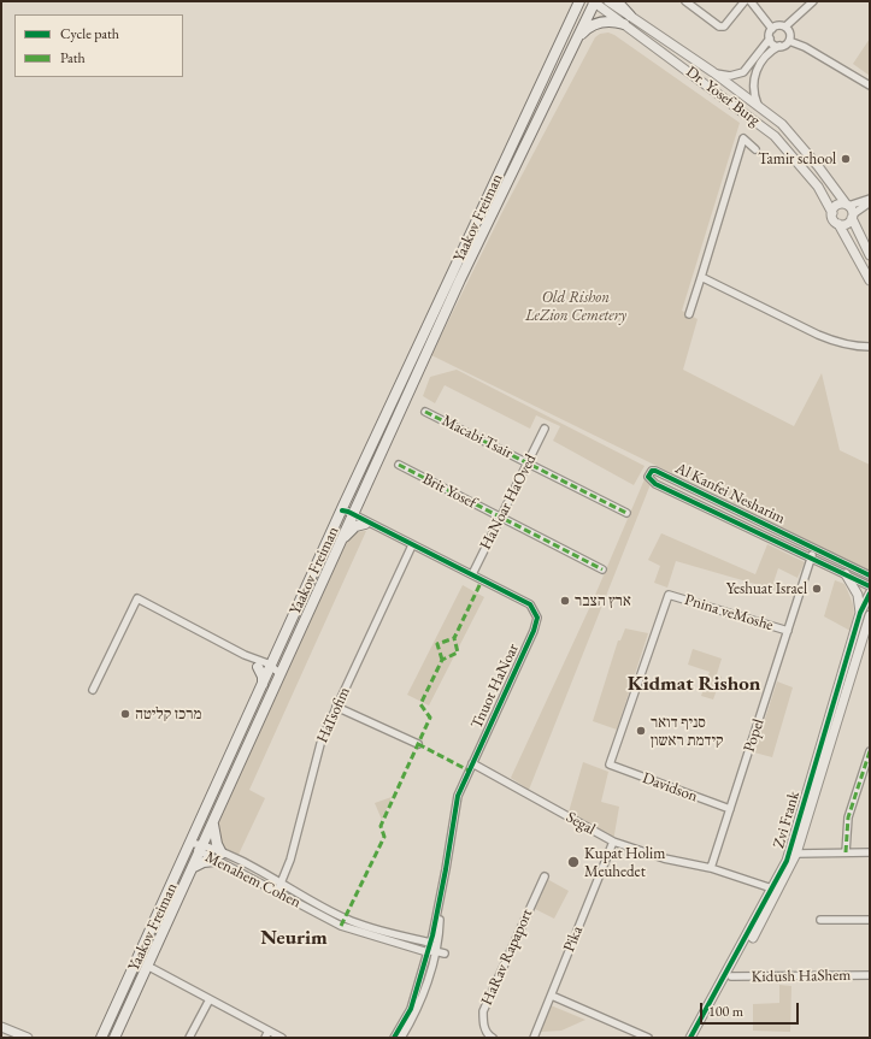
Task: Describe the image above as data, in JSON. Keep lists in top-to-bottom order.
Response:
{
  "streets": {
    "main road": ["Yaakov Freiman"],
    "street": [
      "Dr. Yosef Burg",
      "Macabi Tsair",
      "Brit Yosef",
      "Al Kanfei Nesharim",
      "HaNoar HaOved",
      "Pnina veMoshe",
      "Tnuot HaNoar",
      "HaTsofim",
      "Popel",
      "Davidson",
      "Zvi Frank",
      "Segal",
      "Menahem Cohen",
      "Pika",
      "HaRav Rapaport",
      "Kidush HaShem"
    ]
  },
  "crossings": [
    ["Dr. Yosef Burg", "Yaakov Freiman"],
    ["Yaakov Freiman", "Tnuot HaNoar"],
    ["Yaakov Freiman", "Menahem Cohen"],
    ["Macabi Tsair", "HaNoar HaOved"],
    ["Brit Yosef", "HaNoar HaOved"],
    ["Al Kanfei Nesharim", "Popel"],
    ["HaNoar HaOved", "Tnuot HaNoar"],
    ["Pnina veMoshe", "Popel"],
    ["Pnina veMoshe", "Davidson"],
    ["Tnuot HaNoar", "HaTsofim"],
    ["Tnuot HaNoar", "Segal"],
    ["Tnuot HaNoar", "Menahem Cohen"],
    ["HaTsofim", "Menahem Cohen"],
    ["Popel", "Davidson"],
    ["Popel", "Segal"],
    ["Zvi Frank", "Segal"],
    ["Zvi Frank", "Kidush HaShem"],
    ["Segal", "Pika"]
  ],
  "districts": ["Kidmat Rishon", "Neurim"],
  "parks": ["Old Rishon LeZion Cemetery"],
  "places": [
    "Tamir school",
    "Yeshuat Israel",
    "ארץ הצבר",
    "מרכז קליטה",
    "סניף דואר קידמת ראשון",
    "Kupat Holim Meuhedet"
  ],
  "legend": ["Cycle path", "Path"],
  "scale_bar": "100 m"
}
